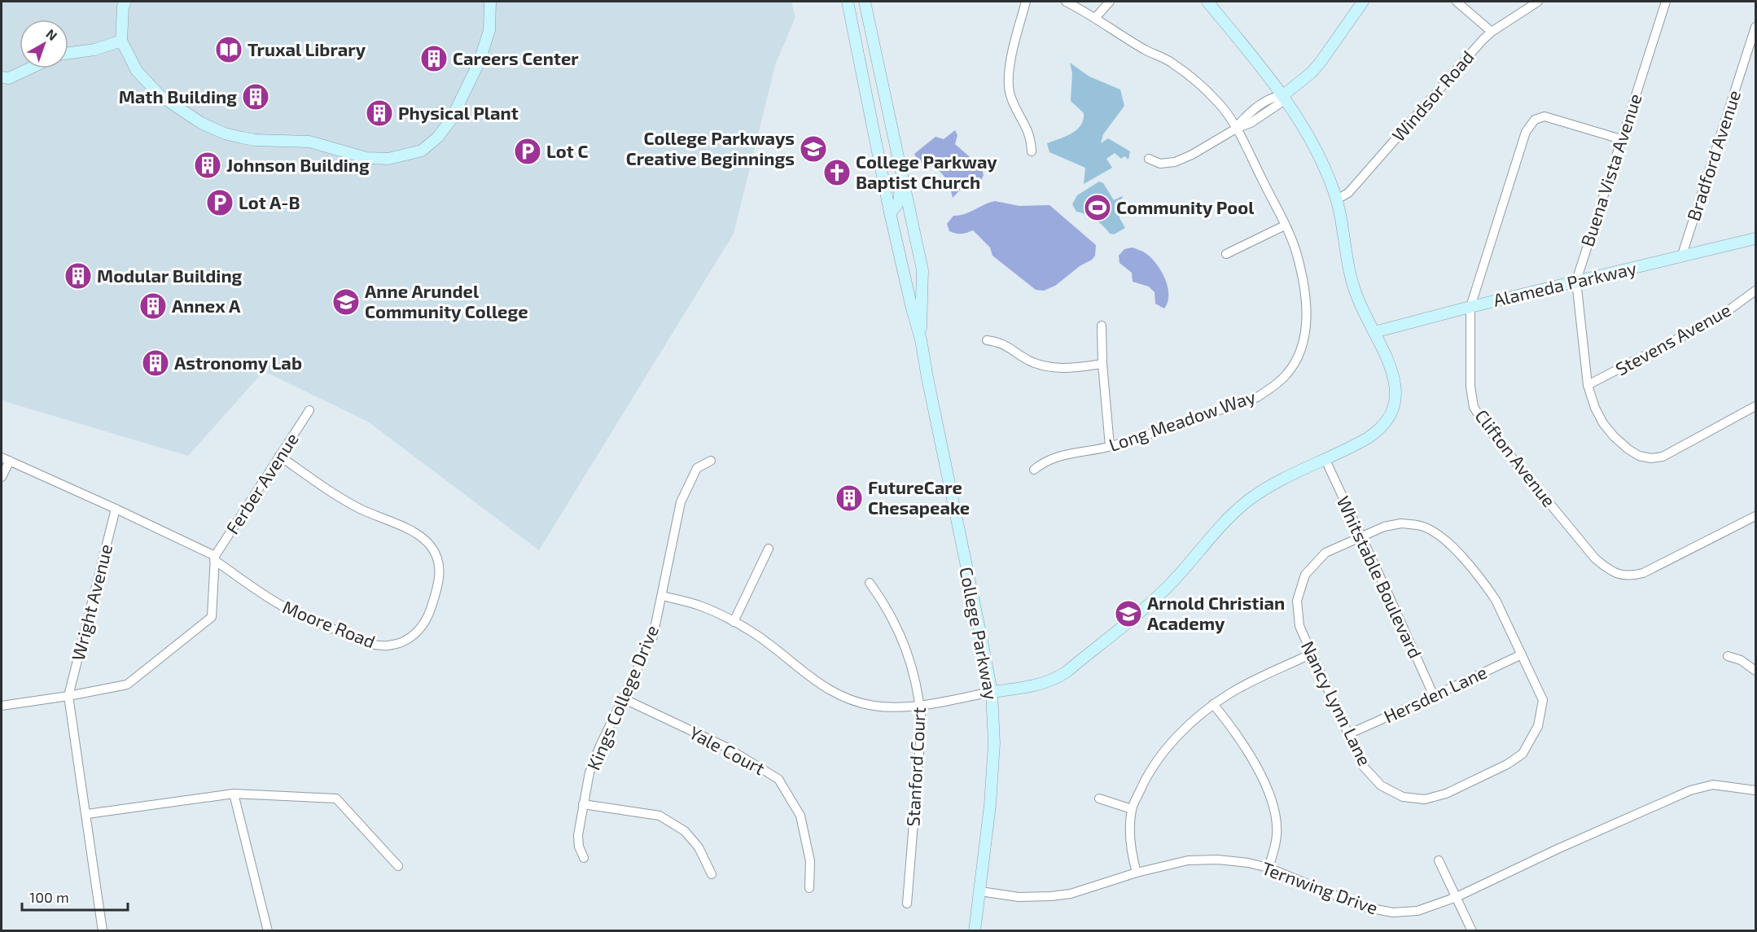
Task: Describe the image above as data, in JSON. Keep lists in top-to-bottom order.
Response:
{
  "streets": {
    "street": [
      "Windsor Road",
      "Bradford Avenue",
      "Buena Vista Avenue",
      "Alameda Parkway",
      "Stevens Avenue",
      "Long Meadow Way",
      "Clifton Avenue",
      "Ferber Avenue",
      "Whitstable Boulevard",
      "Wright Avenue",
      "Moore Road",
      "College Parkway",
      "Hersden Lane",
      "Kings College Drive",
      "Nancy Lynn Lane",
      "Yale Court",
      "Stanford Court",
      "Ternwing Drive"
    ]
  },
  "crossings": [
    ["Bradford Avenue", "Alameda Parkway"],
    ["Buena Vista Avenue", "Alameda Parkway"],
    ["Buena Vista Avenue", "Stevens Avenue"],
    ["Buena Vista Avenue", "Clifton Avenue"],
    ["Alameda Parkway", "Clifton Avenue"],
    ["Ferber Avenue", "Moore Road"],
    ["Whitstable Boulevard", "Hersden Lane"],
    ["Whitstable Boulevard", "Nancy Lynn Lane"],
    ["Wright Avenue", "Moore Road"],
    ["College Parkway", "Ternwing Drive"],
    ["Hersden Lane", "Nancy Lynn Lane"],
    ["Kings College Drive", "Yale Court"]
  ],
  "places": {
    "library": ["Truxal Library"],
    "building": [
      "Careers Center",
      "Math Building",
      "Physical Plant",
      "Johnson Building",
      "Modular Building",
      "Annex A",
      "Astronomy Lab",
      "FutureCare Chesapeake"
    ],
    "school or university": ["College Parkways Creative Beginnings", "Anne Arundel Community College", "Arnold Christian Academy"],
    "parking": ["Lot C", "Lot A-B"],
    "church": ["College Parkway Baptist Church"],
    "sports": ["Community Pool"]
  },
  "scale_bar": "100 m",
  "north": "top right"
}
